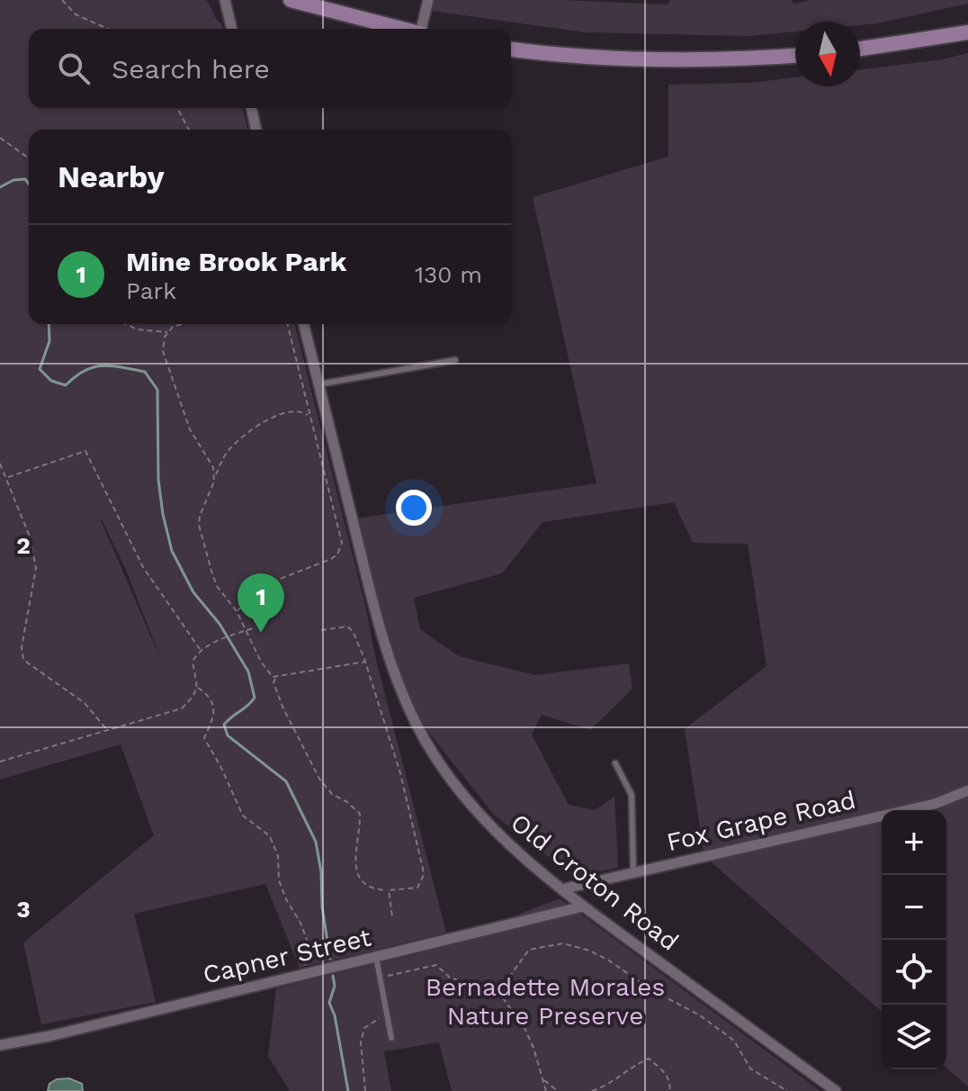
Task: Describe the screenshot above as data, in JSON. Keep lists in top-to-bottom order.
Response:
{
  "streets": {
    "street": ["Fox Grape Road", "Old Croton Road", "Capner Street"]
  },
  "crossings": [
    ["Fox Grape Road", "Old Croton Road"],
    ["Old Croton Road", "Capner Street"]
  ],
  "parks": ["Bernadette Morales Nature Preserve"],
  "north": "bottom",
  "page": {
    "search": "Search here",
    "heading": "Nearby",
    "list": [
      {
        "mark": "1",
        "name": "Mine Brook Park",
        "note": "Park",
        "value": "130 m"
      }
    ],
    "pins": "1",
    "map_buttons": ["+", "−"]
  },
  "grid": {
    "rows": ["2", "3"]
  }
}
